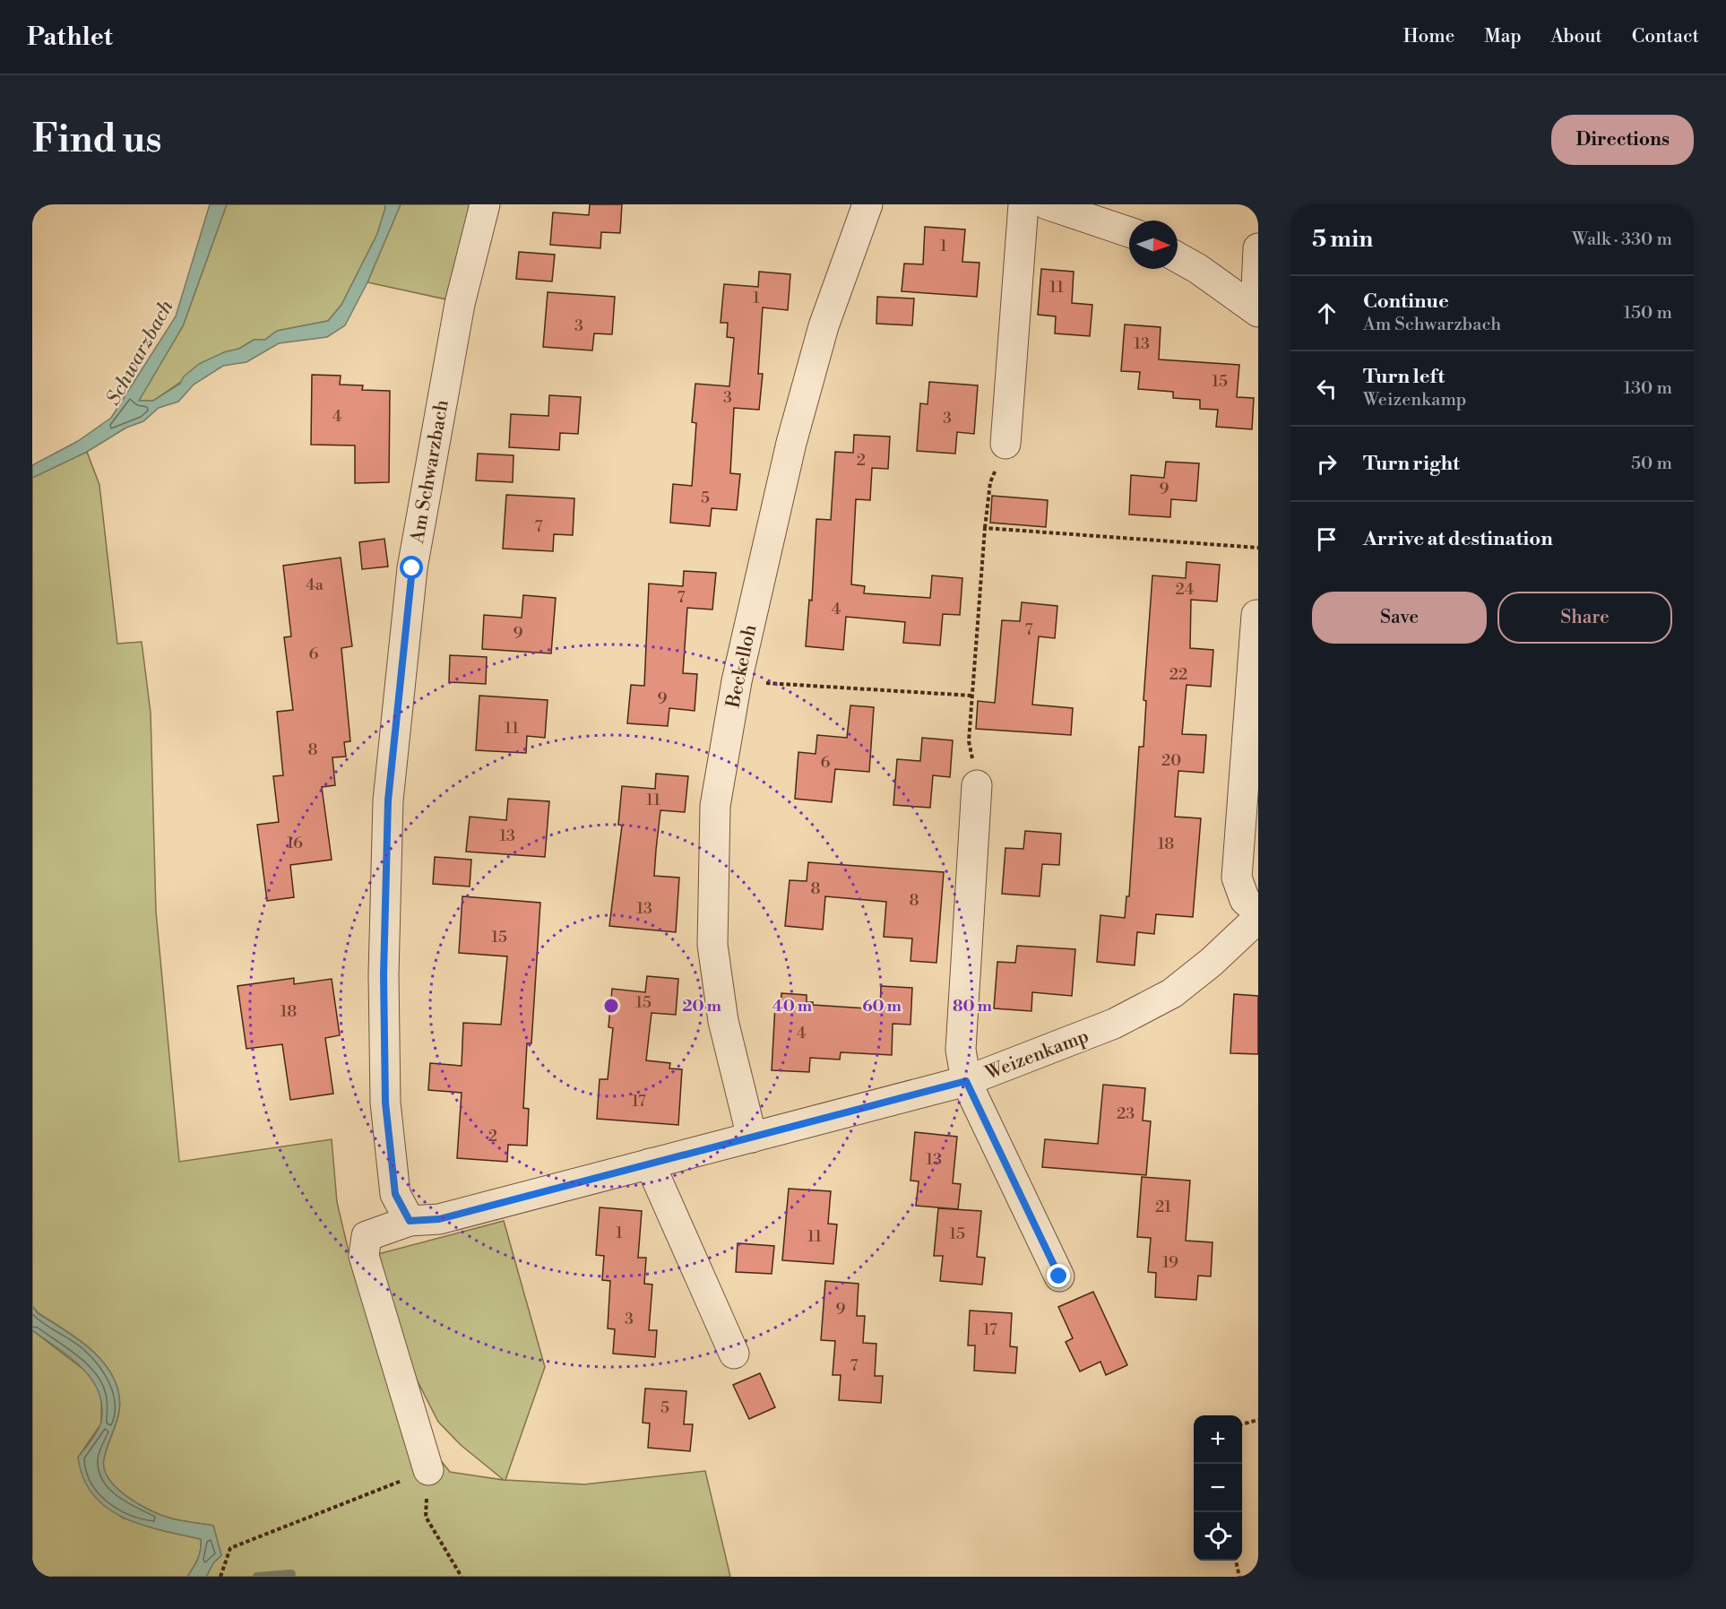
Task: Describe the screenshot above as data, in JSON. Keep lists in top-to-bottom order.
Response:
{
  "streets": {
    "street": ["Am Schwarzbach", "Beckelloh", "Weizenkamp"]
  },
  "crossings": [
    ["Am Schwarzbach", "Weizenkamp"],
    ["Beckelloh", "Weizenkamp"]
  ],
  "water": ["Schwarzbach"],
  "house_numbers": [
    "1",
    "11",
    "1",
    "3",
    "13",
    "15",
    "3",
    "4",
    "3",
    "2",
    "9",
    "5",
    "7",
    "4a",
    "24",
    "7",
    "4",
    "7",
    "9",
    "6",
    "22",
    "9",
    "11",
    "8",
    "20",
    "6",
    "11",
    "13",
    "16",
    "18",
    "8",
    "8",
    "13",
    "15",
    "15",
    "18",
    "4",
    "17",
    "23",
    "2",
    "13",
    "21",
    "1",
    "15",
    "11",
    "19",
    "9",
    "3",
    "17",
    "7",
    "5"
  ],
  "north": "right",
  "page": {
    "header": "Pathlet",
    "nav": [
      "Home",
      "Map",
      "About",
      "Contact"
    ],
    "buttons": [
      "Directions",
      ["Save", "Share"]
    ],
    "title": "Find us",
    "heading": ["5 min", "Walk · 330 m"],
    "list": [
      ["Continue", "Am Schwarzbach", "150 m"],
      ["Turn left", "Weizenkamp", "130 m"],
      ["Turn right", "50 m"],
      "Arrive at destination"
    ],
    "map_buttons": ["+", "−"]
  },
  "rings": [
    "20 m",
    "40 m",
    "60 m",
    "80 m"
  ]
}
